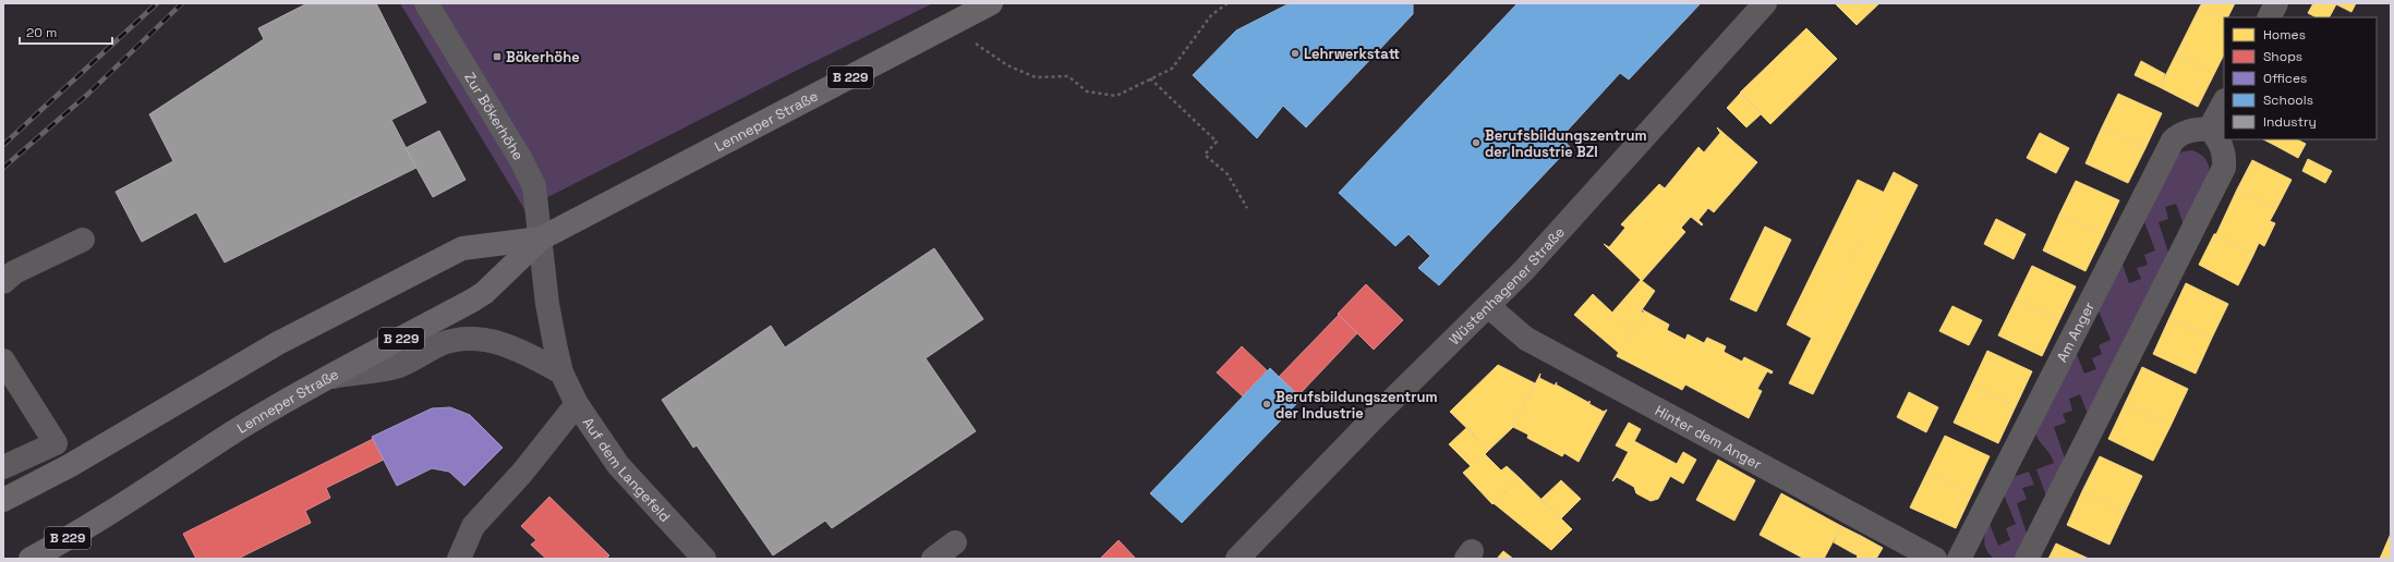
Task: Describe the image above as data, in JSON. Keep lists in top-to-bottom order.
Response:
{
  "streets": {
    "main road": ["B 229", "Lenneper Straße"],
    "street": [
      "Zur Bökerhöhe",
      "Wüstenhagener Straße",
      "Am Anger",
      "Hinter dem Anger",
      "Auf dem Langefeld"
    ]
  },
  "crossings": [
    ["Zur Bökerhöhe", "Lenneper Straße"],
    ["Zur Bökerhöhe", "Auf dem Langefeld"],
    ["Lenneper Straße", "Auf dem Langefeld"],
    ["Wüstenhagener Straße", "Hinter dem Anger"]
  ],
  "places": {
    "other": ["Lehrwerkstatt", "Berufsbildungszentrum der Industrie BZI", "Berufsbildungszentrum der Industrie"],
    "transit": ["Bökerhöhe"]
  },
  "legend": [
    "Homes",
    "Shops",
    "Offices",
    "Schools",
    "Industry"
  ],
  "scale_bar": "20 m"
}
